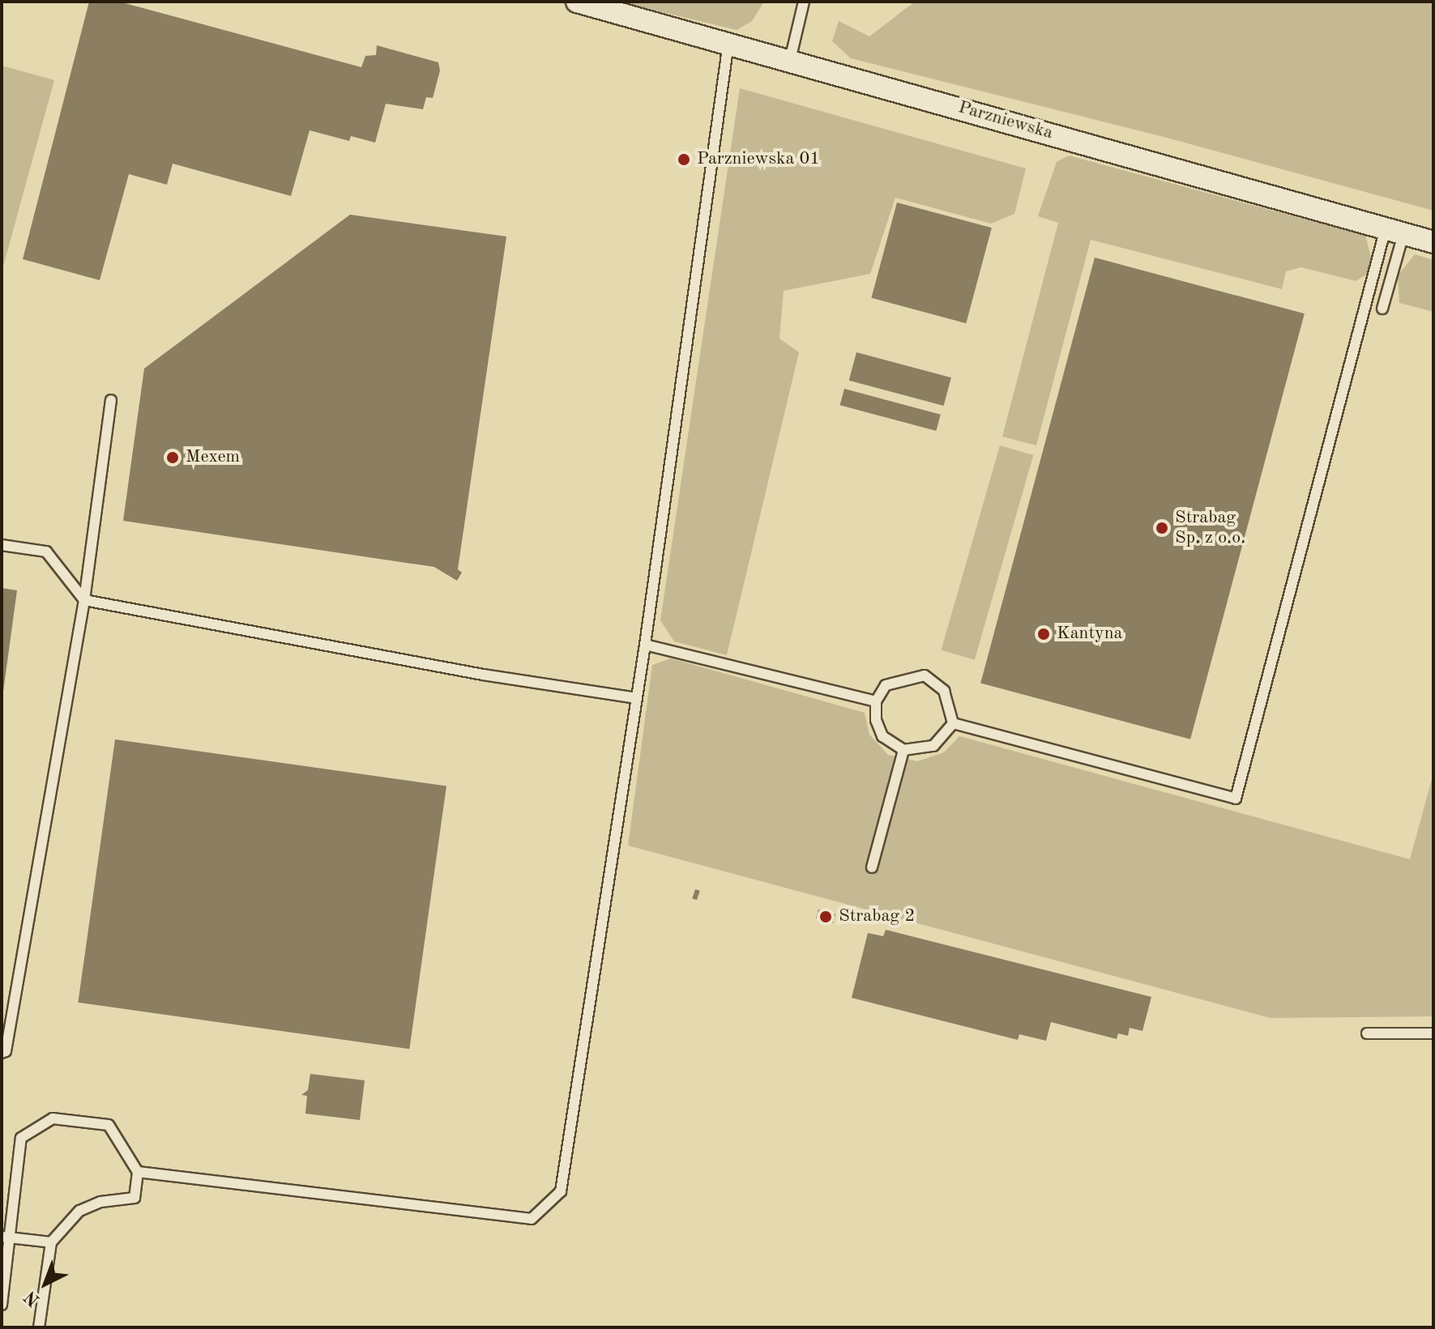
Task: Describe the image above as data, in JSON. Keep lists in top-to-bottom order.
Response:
{
  "streets": {
    "street": ["Parzniewska"]
  },
  "places": [
    "Parzniewska 01",
    "Mexem",
    "Strabag Sp. z o.o.",
    "Kantyna",
    "Strabag 2"
  ],
  "north": "bottom left"
}
